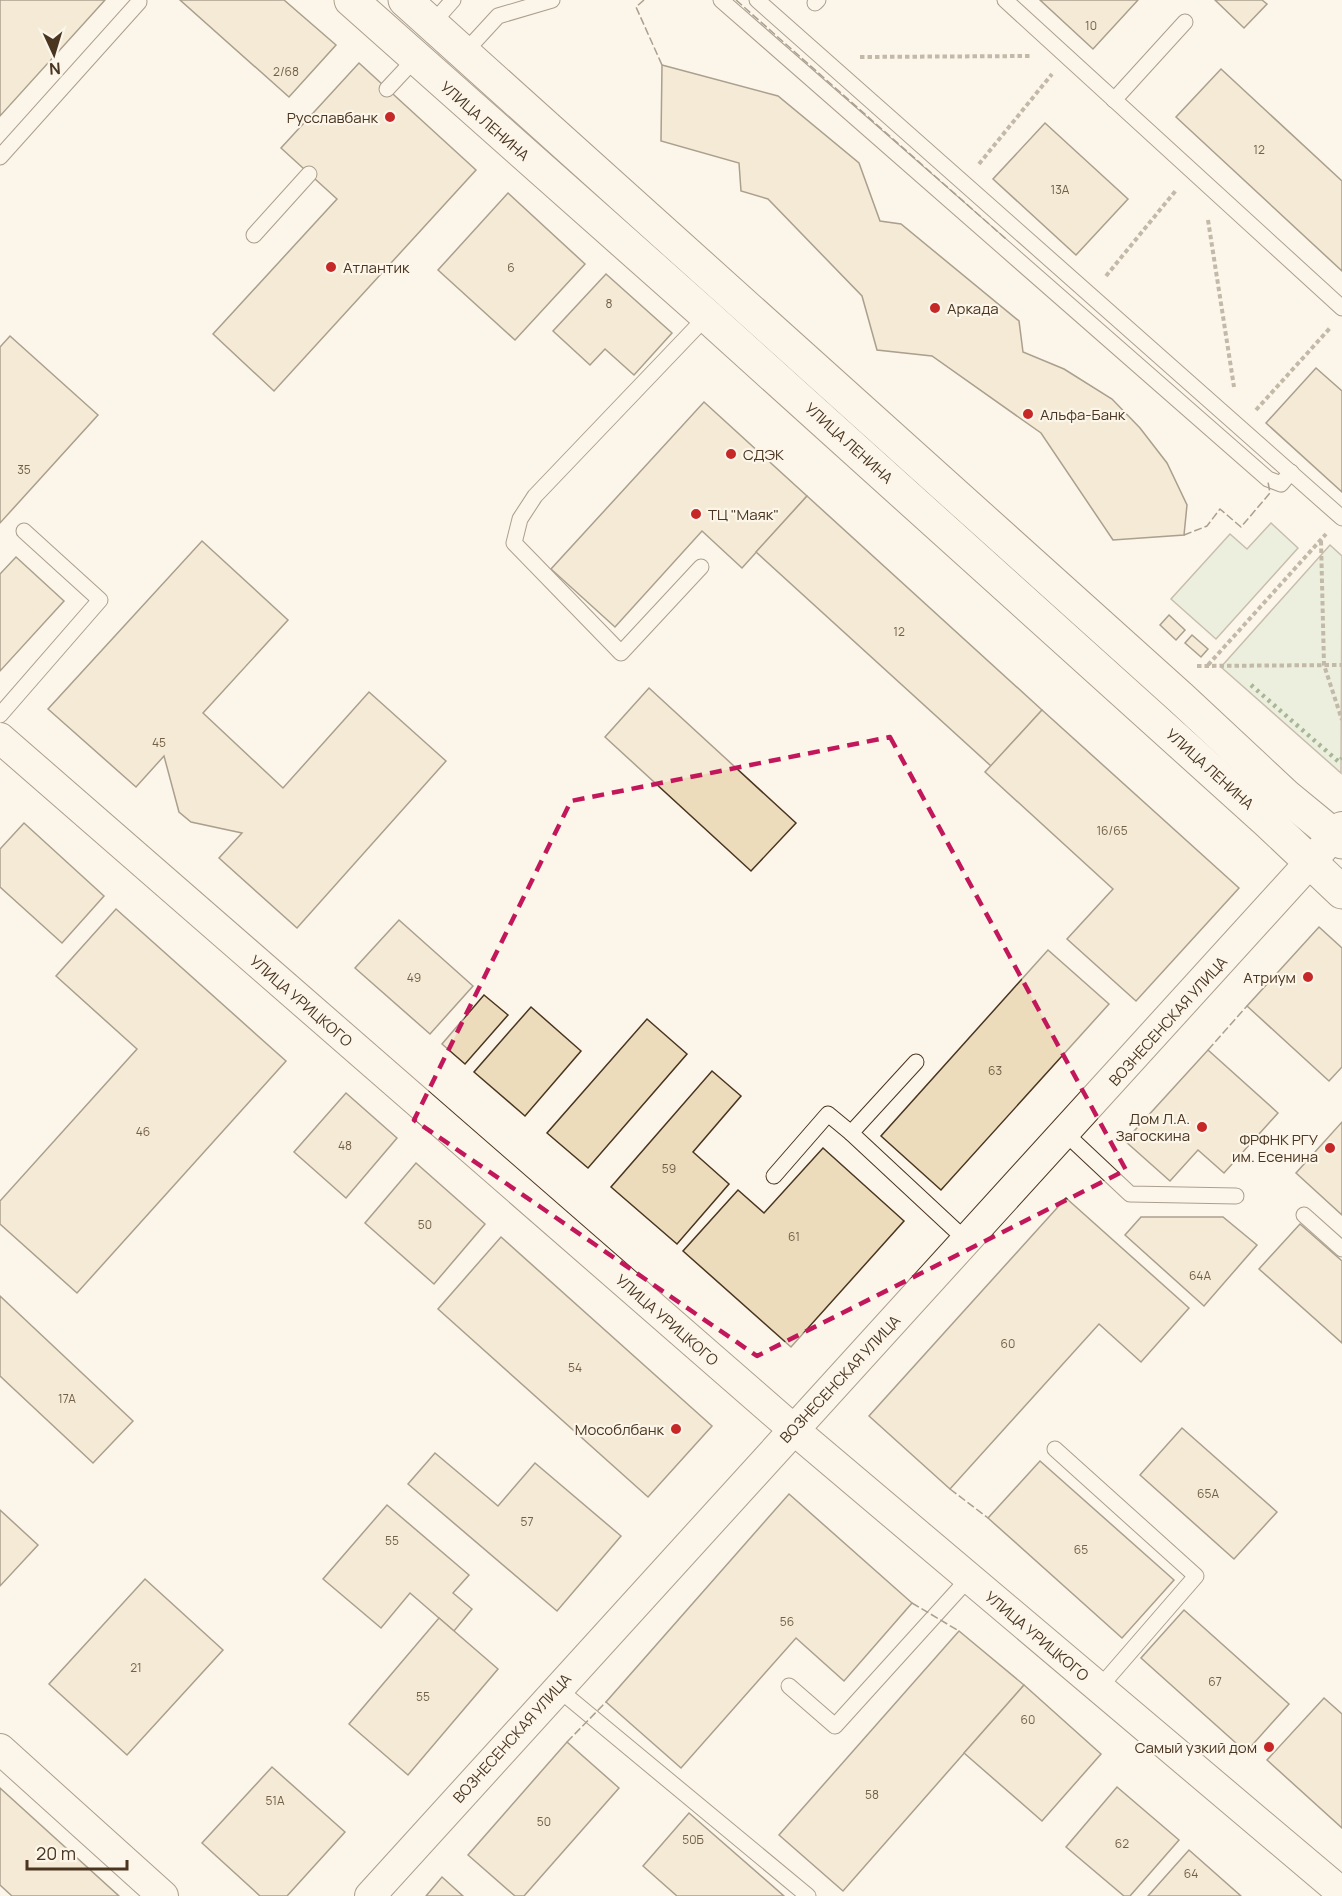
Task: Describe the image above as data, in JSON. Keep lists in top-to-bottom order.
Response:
{
  "streets": {
    "main road": ["УЛИЦА ЛЕНИНА"],
    "street": ["УЛИЦА УРИЦКОГО", "ВОЗНЕСЕНСКАЯ УЛИЦА"]
  },
  "crossings": [
    ["УЛИЦА ЛЕНИНА", "ВОЗНЕСЕНСКАЯ УЛИЦА"],
    ["УЛИЦА УРИЦКОГО", "ВОЗНЕСЕНСКАЯ УЛИЦА"]
  ],
  "places": [
    "Русславбанк",
    "Атлантик",
    "Аркада",
    "Альфа-Банк",
    "СДЭК",
    "ТЦ \"Маяк\"",
    "Атриум",
    "Дом Л.А. Загоскина",
    "ФРФНК РГУ им. Есенина",
    "Мособлбанк",
    "Самый узкий дом"
  ],
  "house_numbers": [
    "10",
    "2/68",
    "12",
    "13А",
    "6",
    "8",
    "35",
    "12",
    "45",
    "16/65",
    "49",
    "63",
    "46",
    "48",
    "59",
    "50",
    "61",
    "64А",
    "60",
    "54",
    "17А",
    "65А",
    "57",
    "55",
    "65",
    "56",
    "21",
    "67",
    "55",
    "60",
    "58",
    "51А",
    "50",
    "50Б",
    "62",
    "64"
  ],
  "scale_bar": "20 m",
  "north": "bottom"
}
